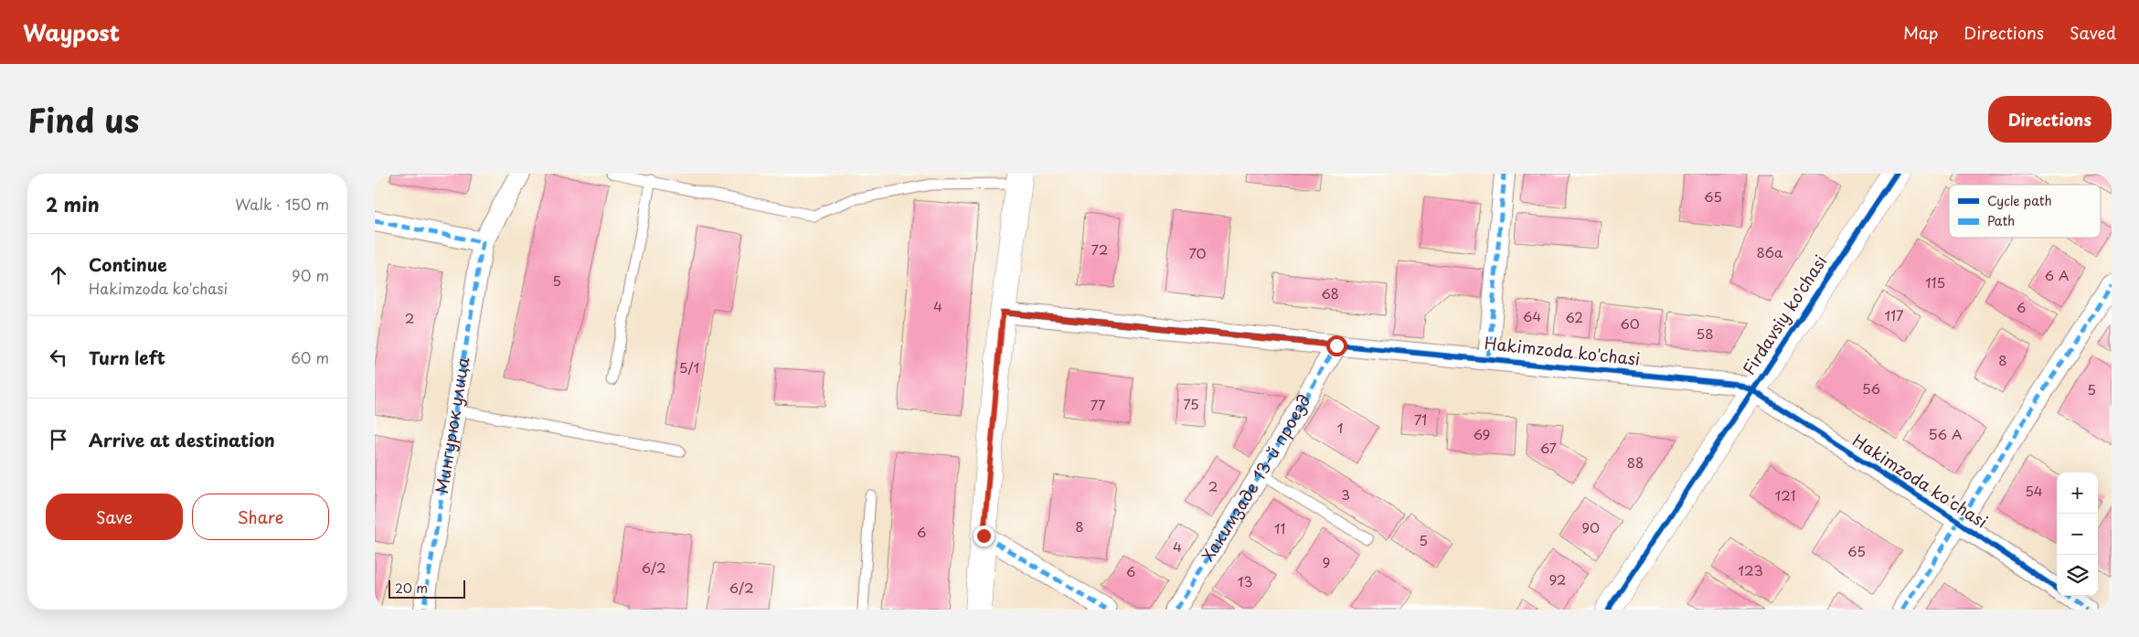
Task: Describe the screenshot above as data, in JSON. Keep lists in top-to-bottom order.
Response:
{
  "streets": {
    "street": [
      "Firdavsiy ko'chasi",
      "Hakimzoda ko'chasi",
      "Мингурюк улица",
      "Хакимзаде 13-й проезд"
    ]
  },
  "crossings": [
    ["Firdavsiy ko'chasi", "Hakimzoda ko'chasi"],
    ["Hakimzoda ko'chasi", "Хакимзаде 13-й проезд"]
  ],
  "house_numbers": [
    "65",
    "72",
    "86а",
    "70",
    "6 A",
    "5",
    "115",
    "68",
    "4",
    "6",
    "117",
    "64",
    "62",
    "2",
    "60",
    "58",
    "8",
    "5/1",
    "56",
    "5",
    "75",
    "77",
    "71",
    "1",
    "69",
    "56 A",
    "67",
    "88",
    "2",
    "54",
    "3",
    "121",
    "8",
    "90",
    "11",
    "6",
    "5",
    "4",
    "65",
    "9",
    "6/2",
    "123",
    "6",
    "92",
    "13",
    "6/2"
  ],
  "legend": ["Cycle path", "Path"],
  "scale_bar": "20 m",
  "page": {
    "header": "Waypost",
    "nav": ["Map", "Directions", "Saved"],
    "title": "Find us",
    "buttons": [
      "Directions",
      ["Save", "Share"]
    ],
    "heading": ["2 min", "Walk · 150 m"],
    "list": [
      ["Continue", "Hakimzoda ko'chasi", "90 m"],
      ["Turn left", "60 m"],
      "Arrive at destination"
    ],
    "map_buttons": ["+", "−"],
    "scale": "20 m"
  }
}
